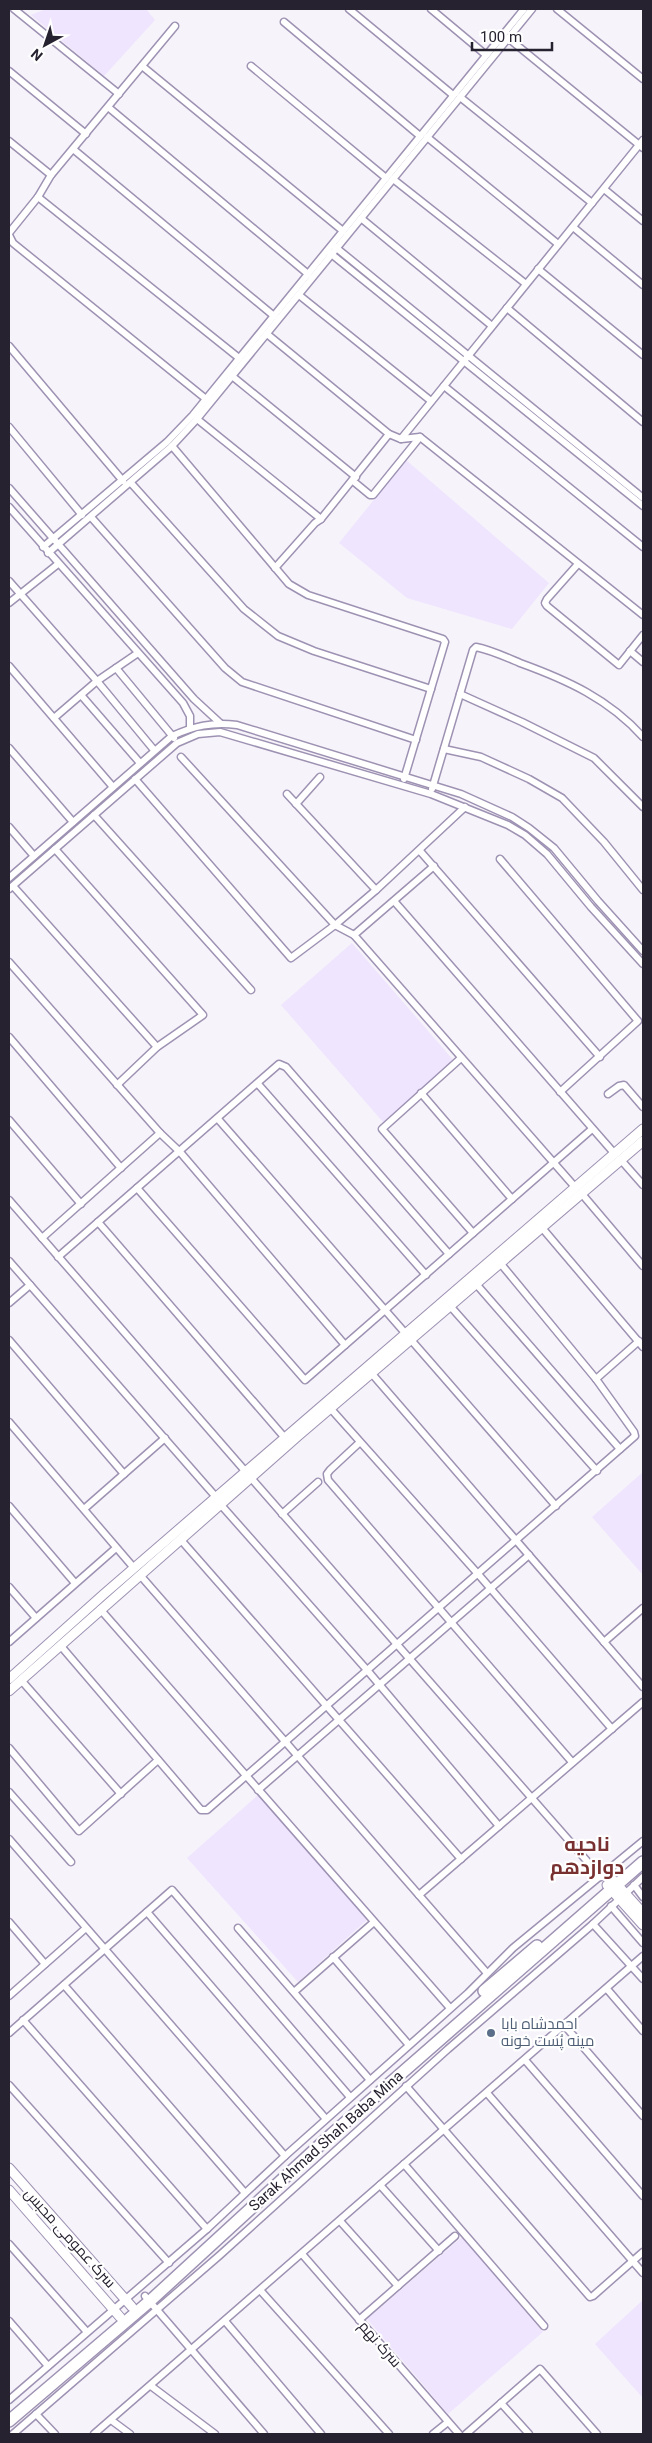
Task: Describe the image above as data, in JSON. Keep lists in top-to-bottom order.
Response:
{
  "streets": {
    "street": ["سرک عمومی محبس", "سرک نهم"]
  },
  "districts": ["ناحیه دوازدهم"],
  "places": ["احمدشاه بابا مینه پُست خونه"],
  "scale_bar": "100 m",
  "north": "bottom left"
}
